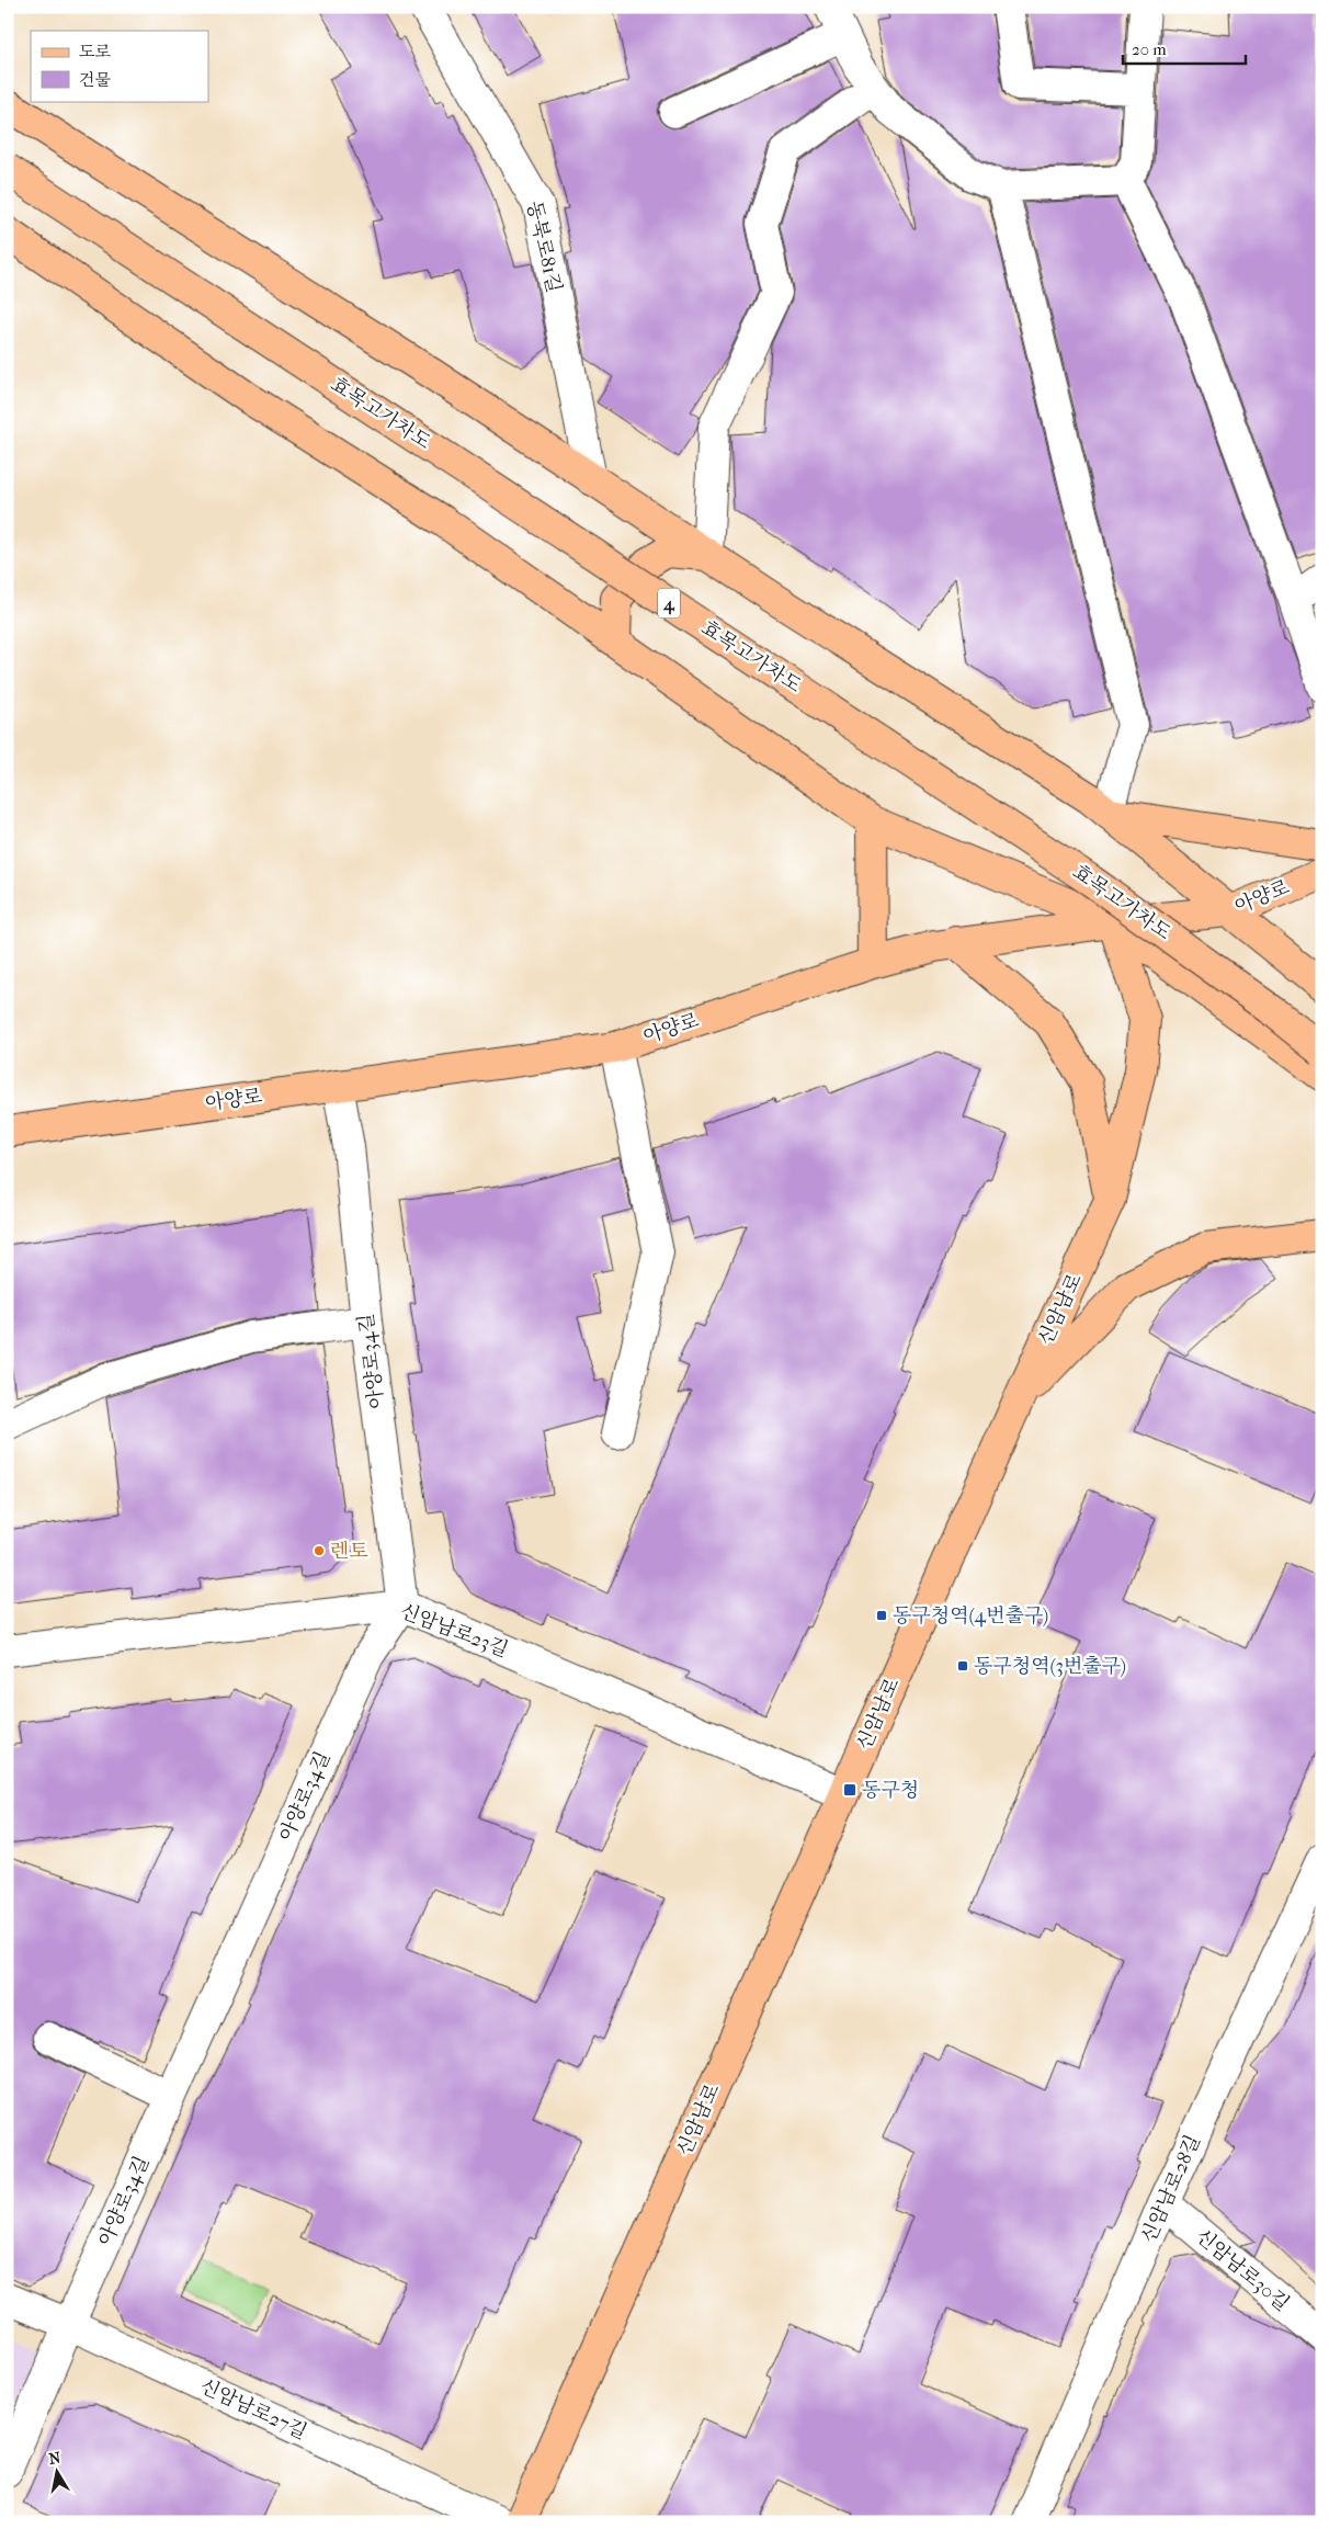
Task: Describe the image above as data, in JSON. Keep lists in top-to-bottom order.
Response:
{
  "streets": {
    "main road": [
      "효목고가차도",
      "4",
      "아양로",
      "신암남로"
    ],
    "street": [
      "동북로81길",
      "아양로34길",
      "신암남로23길",
      "신암남로28길",
      "신암남로30길",
      "신암남로27길"
    ]
  },
  "crossings": [
    ["아양로", "신암남로"],
    ["아양로", "아양로34길"],
    ["신암남로", "신암남로23길"],
    ["아양로34길", "신암남로23길"],
    ["아양로34길", "신암남로27길"],
    ["신암남로28길", "신암남로30길"]
  ],
  "places": {
    "other": ["렌토"],
    "transit": ["동구청역(4번출구)", "동구청역(3번출구)", "동구청"]
  },
  "legend": ["도로", "건물"],
  "scale_bar": "20 m",
  "north": "top"
}
